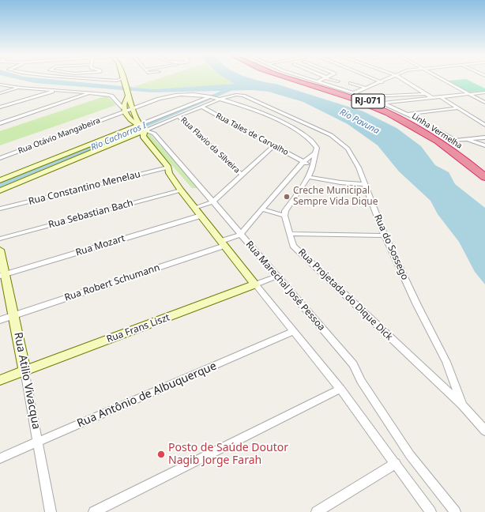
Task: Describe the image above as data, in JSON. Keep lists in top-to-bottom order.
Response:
{
  "streets": {
    "highway": ["RJ-071", "Linha Vermelha"],
    "street": [
      "Rua Tales de Carvalho",
      "Rua Otávio Mangabeira",
      "Rua Flavio da Silveira",
      "Rua Constantino Menelau",
      "Rua Sebastian Bach",
      "Rua Mozart",
      "Rua do Sossego",
      "Rua Robert Schumann",
      "Rua Marechal José Pessoa",
      "Rua Projetada do Dique Dick",
      "Rua Frans Liszt",
      "Rua Atilio Vivacqua",
      "Rua Antônio de Albuquerque"
    ]
  },
  "crossings": [
    ["Rua Otávio Mangabeira", "Rua do Sossego"],
    ["Rua Otávio Mangabeira", "Rua Marechal José Pessoa"],
    ["Rua Mozart", "Rua Atilio Vivacqua"],
    ["Rua do Sossego", "Rua Projetada do Dique Dick"],
    ["Rua Robert Schumann", "Rua Marechal José Pessoa"],
    ["Rua Robert Schumann", "Rua Atilio Vivacqua"],
    ["Rua Marechal José Pessoa", "Rua Frans Liszt"],
    ["Rua Frans Liszt", "Rua Atilio Vivacqua"],
    ["Rua Atilio Vivacqua", "Rua Antônio de Albuquerque"]
  ],
  "water": ["Rio Pavuna", "Rio Cachorros I"],
  "places": ["Creche Municipal Sempre Vida Dique", "Posto de Saúde Doutor Nagib Jorge Farah"]
}
